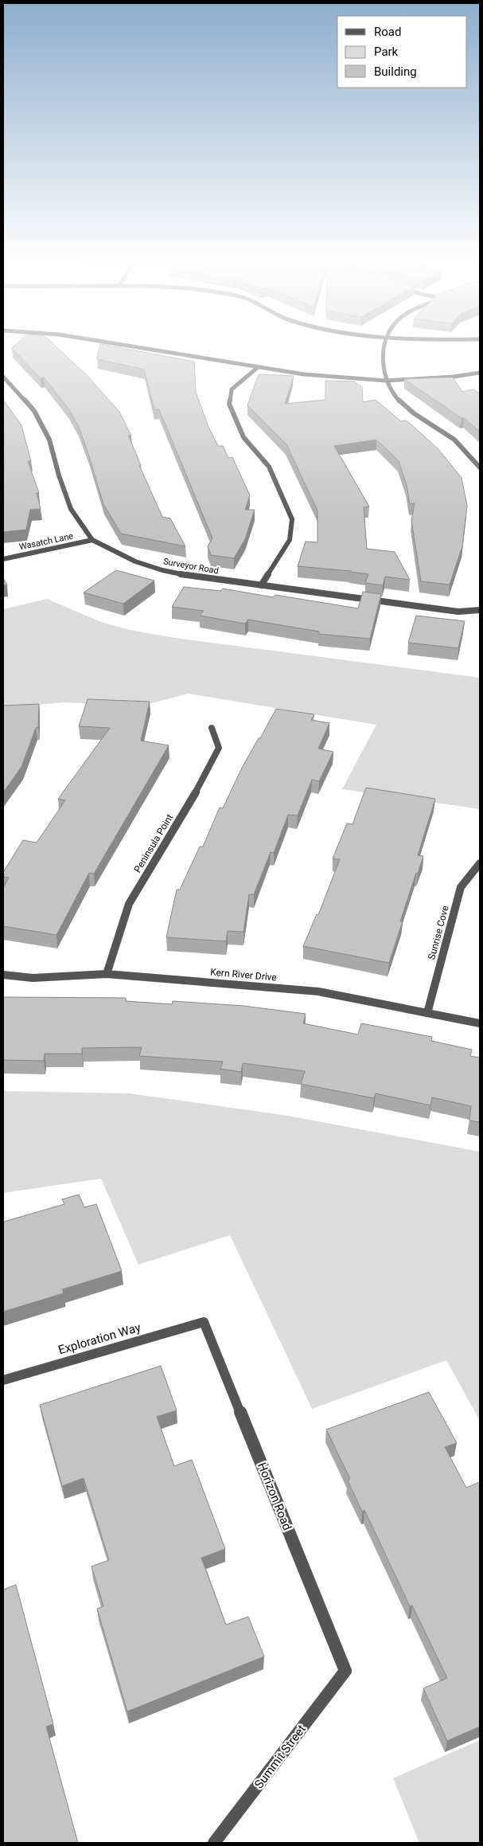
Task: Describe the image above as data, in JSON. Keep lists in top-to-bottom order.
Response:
{
  "streets": {
    "street": [
      "Wasatch Lane",
      "Surveyor Road",
      "Peninsula Point",
      "Sunrise Cove",
      "Kern River Drive",
      "Exploration Way",
      "Horizon Road",
      "Summit Street"
    ]
  },
  "crossings": [
    ["Wasatch Lane", "Surveyor Road"],
    ["Peninsula Point", "Kern River Drive"],
    ["Sunrise Cove", "Kern River Drive"],
    ["Exploration Way", "Horizon Road"],
    ["Horizon Road", "Summit Street"]
  ],
  "legend": ["Road", "Park", "Building"]
}
